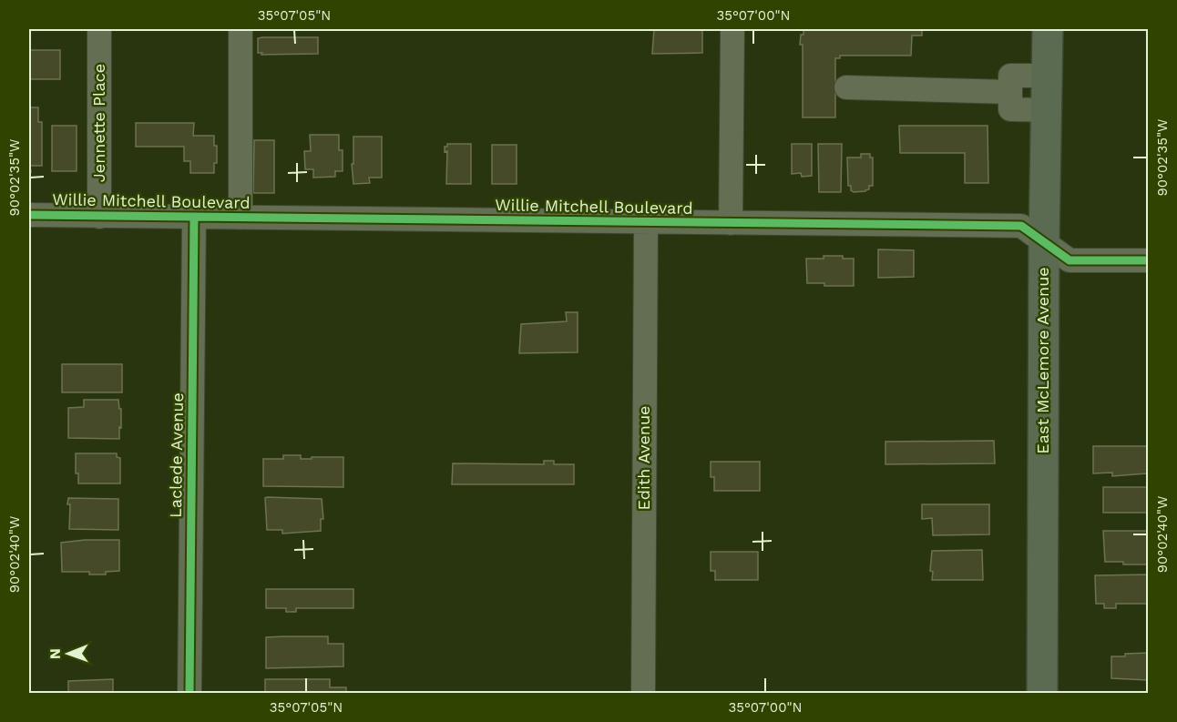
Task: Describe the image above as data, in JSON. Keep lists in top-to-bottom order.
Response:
{
  "streets": {
    "main road": ["East McLemore Avenue"],
    "street": [
      "Jennette Place",
      "Willie Mitchell Boulevard",
      "Laclede Avenue",
      "Edith Avenue"
    ]
  },
  "crossings": [
    ["Jennette Place", "Willie Mitchell Boulevard"],
    ["Willie Mitchell Boulevard", "East McLemore Avenue"],
    ["Willie Mitchell Boulevard", "Laclede Avenue"],
    ["Willie Mitchell Boulevard", "Edith Avenue"]
  ],
  "north": "left",
  "coordinates": [
    "35°07'05\"N",
    "35°07'00\"N",
    "90°02'35\"W",
    "90°02'40\"W"
  ]
}
